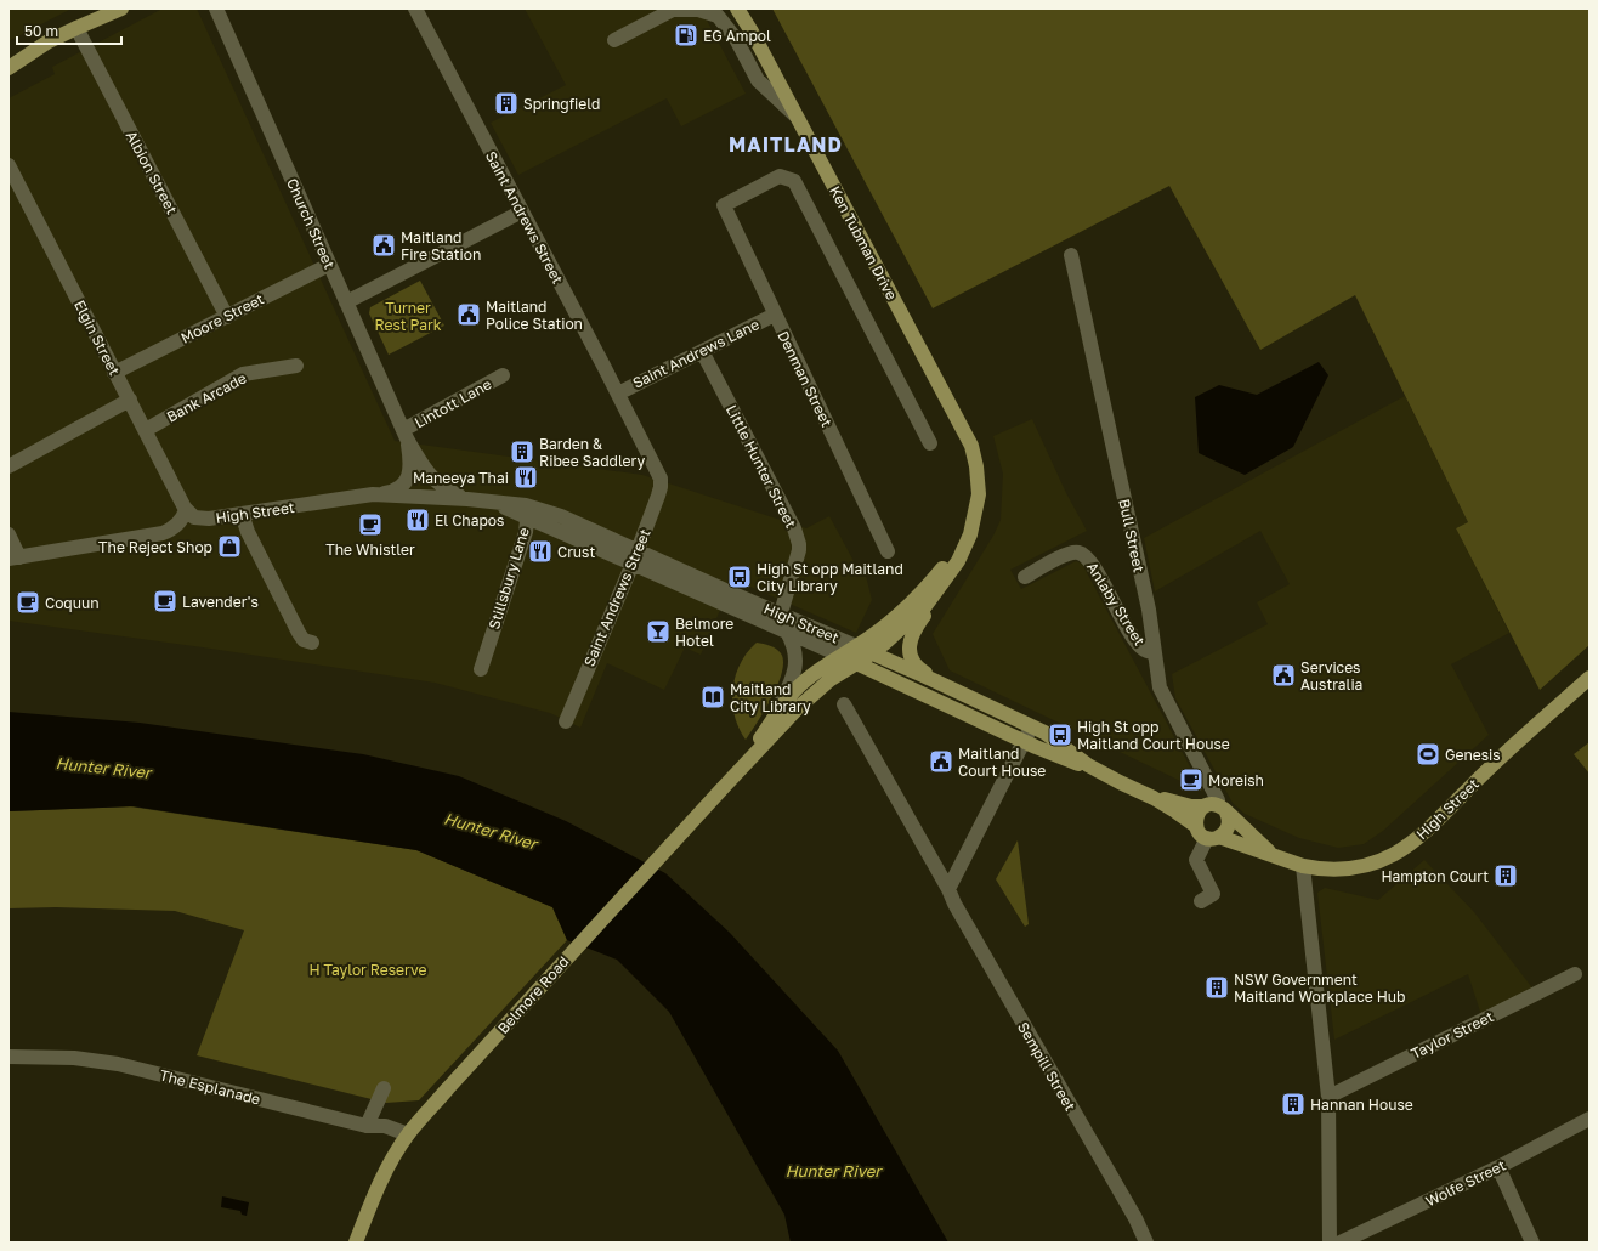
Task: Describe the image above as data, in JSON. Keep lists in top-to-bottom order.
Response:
{
  "streets": {
    "main road": ["Ken Tubman Drive", "High Street", "Belmore Road"],
    "street": [
      "Albion Street",
      "Saint Andrews Street",
      "Church Street",
      "Moore Street",
      "Elgin Street",
      "Saint Andrews Lane",
      "Denman Street",
      "Bank Arcade",
      "Lintott Lane",
      "Little Hunter Street",
      "Bull Street",
      "Stillsbury Lane",
      "Anlaby Street",
      "Taylor Street",
      "Sempill Street",
      "The Esplanade",
      "Wolfe Street"
    ]
  },
  "crossings": [
    ["Albion Street", "Moore Street"],
    ["Saint Andrews Street", "Saint Andrews Lane"],
    ["Saint Andrews Street", "High Street"],
    ["Church Street", "Moore Street"],
    ["Church Street", "Lintott Lane"],
    ["Church Street", "High Street"],
    ["Ken Tubman Drive", "High Street"],
    ["Ken Tubman Drive", "Belmore Road"],
    ["Moore Street", "Elgin Street"],
    ["Elgin Street", "Bank Arcade"],
    ["Elgin Street", "High Street"],
    ["Saint Andrews Lane", "Denman Street"],
    ["Saint Andrews Lane", "Little Hunter Street"],
    ["Little Hunter Street", "High Street"],
    ["High Street", "Bull Street"],
    ["High Street", "Stillsbury Lane"],
    ["High Street", "Belmore Road"],
    ["Bull Street", "Anlaby Street"],
    ["Belmore Road", "The Esplanade"]
  ],
  "districts": ["MAITLAND"],
  "water": ["Hunter River"],
  "parks": ["Turner Rest Park", "H Taylor Reserve"],
  "places": {
    "fuel station": ["EG Ampol"],
    "building": [
      "Springfield",
      "Barden & Ribee Saddlery",
      "Hampton Court",
      "NSW Government Maitland Workplace Hub",
      "Hannan House"
    ],
    "public building": [
      "Maitland Fire Station",
      "Maitland Police Station",
      "Services Australia",
      "Maitland Court House"
    ],
    "restaurant": ["Maneeya Thai", "El Chapos", "Crust"],
    "cafe": [
      "The Whistler",
      "Lavender's",
      "Coquun",
      "Moreish"
    ],
    "shop": ["The Reject Shop"],
    "bus stop": ["High St opp Maitland City Library", "High St opp Maitland Court House"],
    "bar": ["Belmore Hotel"],
    "library": ["Maitland City Library"],
    "sports": ["Genesis"]
  },
  "scale_bar": "50 m"
}
